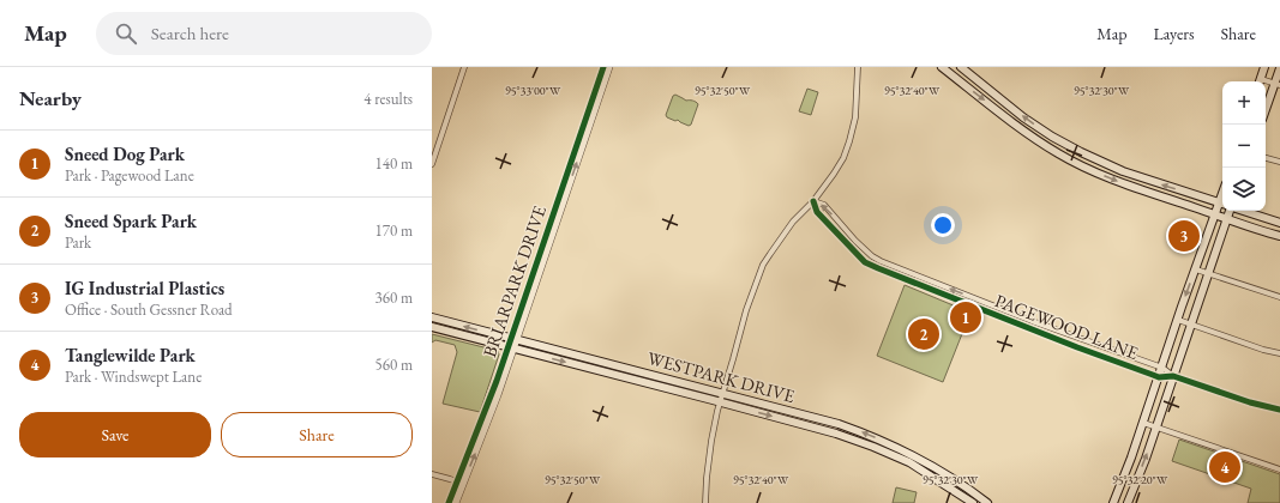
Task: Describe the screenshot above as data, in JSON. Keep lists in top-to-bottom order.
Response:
{
  "streets": {
    "main road": ["WESTPARK DRIVE"],
    "street": ["BRIARPARK DRIVE", "PAGEWOOD LANE"]
  },
  "crossings": [
    ["BRIARPARK DRIVE", "WESTPARK DRIVE"]
  ],
  "page": {
    "header": "Map",
    "search": "Search here",
    "nav": ["Map", "Layers", "Share"],
    "heading": ["Nearby", "4 results"],
    "map_buttons": ["+", "−"],
    "list": [
      {
        "mark": "1",
        "name": "Sneed Dog Park",
        "note": "Park · Pagewood Lane",
        "value": "140 m"
      },
      {
        "mark": "2",
        "name": "Sneed Spark Park",
        "note": "Park",
        "value": "170 m"
      },
      {
        "mark": "3",
        "name": "IG Industrial Plastics",
        "note": "Office · South Gessner Road",
        "value": "360 m"
      },
      {
        "mark": "4",
        "name": "Tanglewilde Park",
        "note": "Park · Windswept Lane",
        "value": "560 m"
      }
    ],
    "pins": [
      "3",
      "1",
      "2",
      "4"
    ],
    "buttons": ["Save", "Share"]
  },
  "coordinates": [
    "95°33'00\"W",
    "95°32'30\"W",
    "95°32'50\"W",
    "95°32'40\"W",
    "95°32'20\"W"
  ]
}
